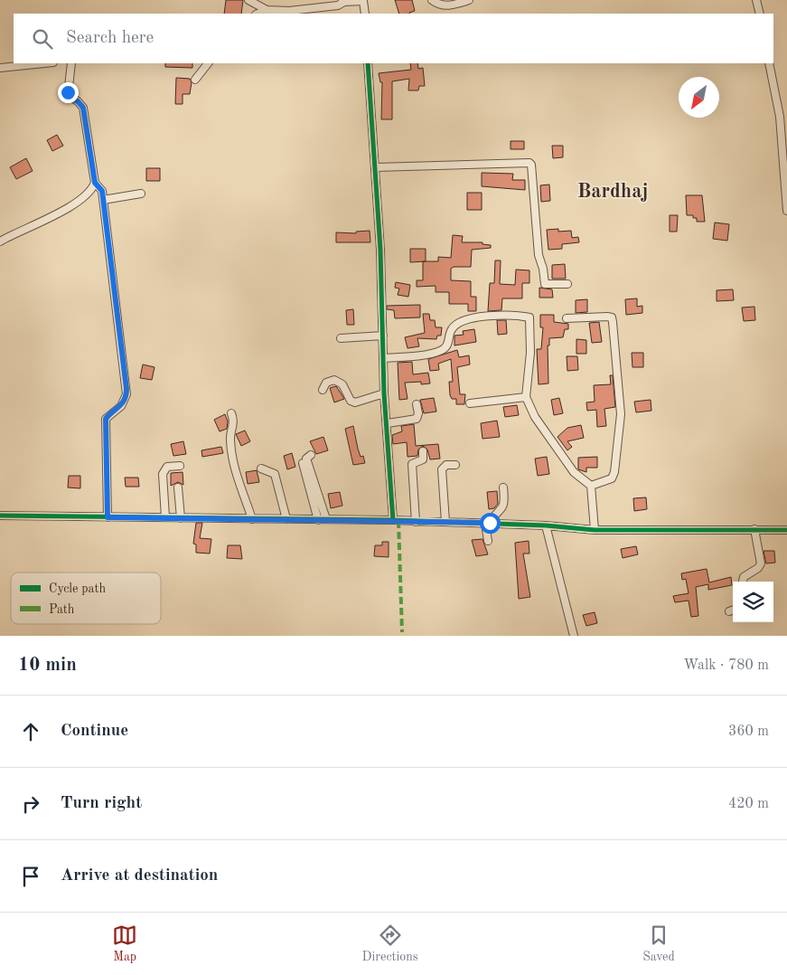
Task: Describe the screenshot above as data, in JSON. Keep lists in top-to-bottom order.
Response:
{
  "districts": ["Bardhaj"],
  "legend": ["Cycle path", "Path"],
  "north": "bottom left",
  "page": {
    "search": "Search here",
    "heading": ["10 min", "Walk · 780 m"],
    "list": [
      ["Continue", "360 m"],
      ["Turn right", "420 m"],
      "Arrive at destination"
    ],
    "nav": ["Map", "Directions", "Saved"]
  }
}
